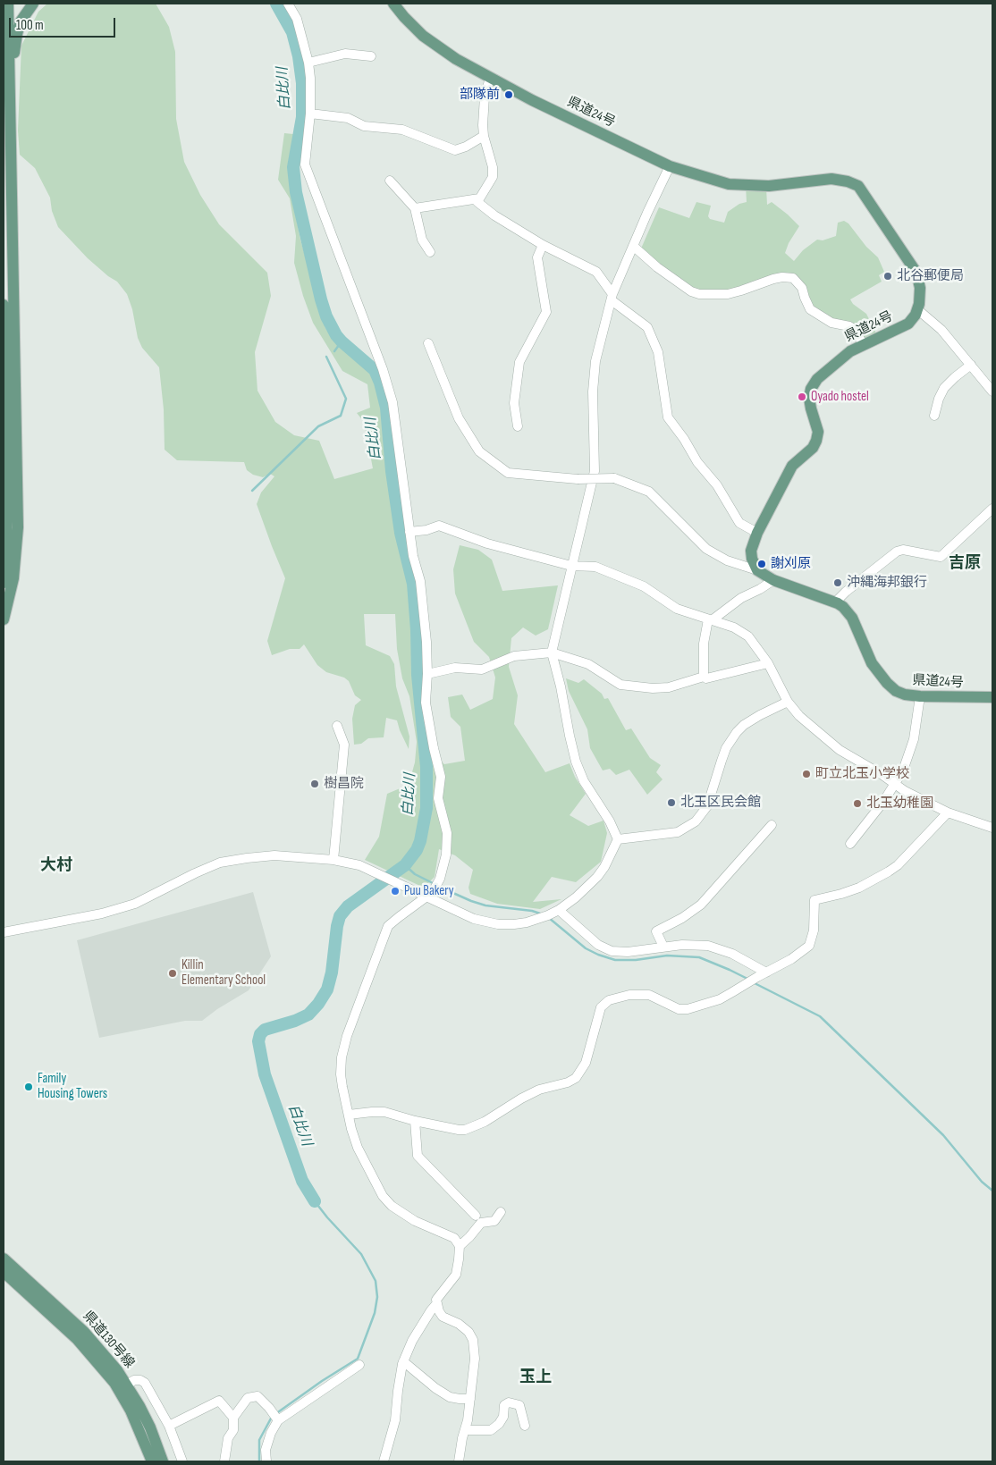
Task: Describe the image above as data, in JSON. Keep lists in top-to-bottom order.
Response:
{
  "streets": {
    "main road": ["県道24号", "県道130号線"]
  },
  "districts": ["吉原", "大村", "玉上"],
  "water": ["白比川"],
  "places": [
    "部隊前",
    "北谷郵便局",
    "Oyado hostel",
    "謝刈原",
    "沖縄海邦銀行",
    "町立北玉小学校",
    "樹昌院",
    "北玉区民会館",
    "北玉幼稚園",
    "Puu Bakery",
    "Killin Elementary School",
    "Family Housing Towers"
  ],
  "scale_bar": "100 m"
}
